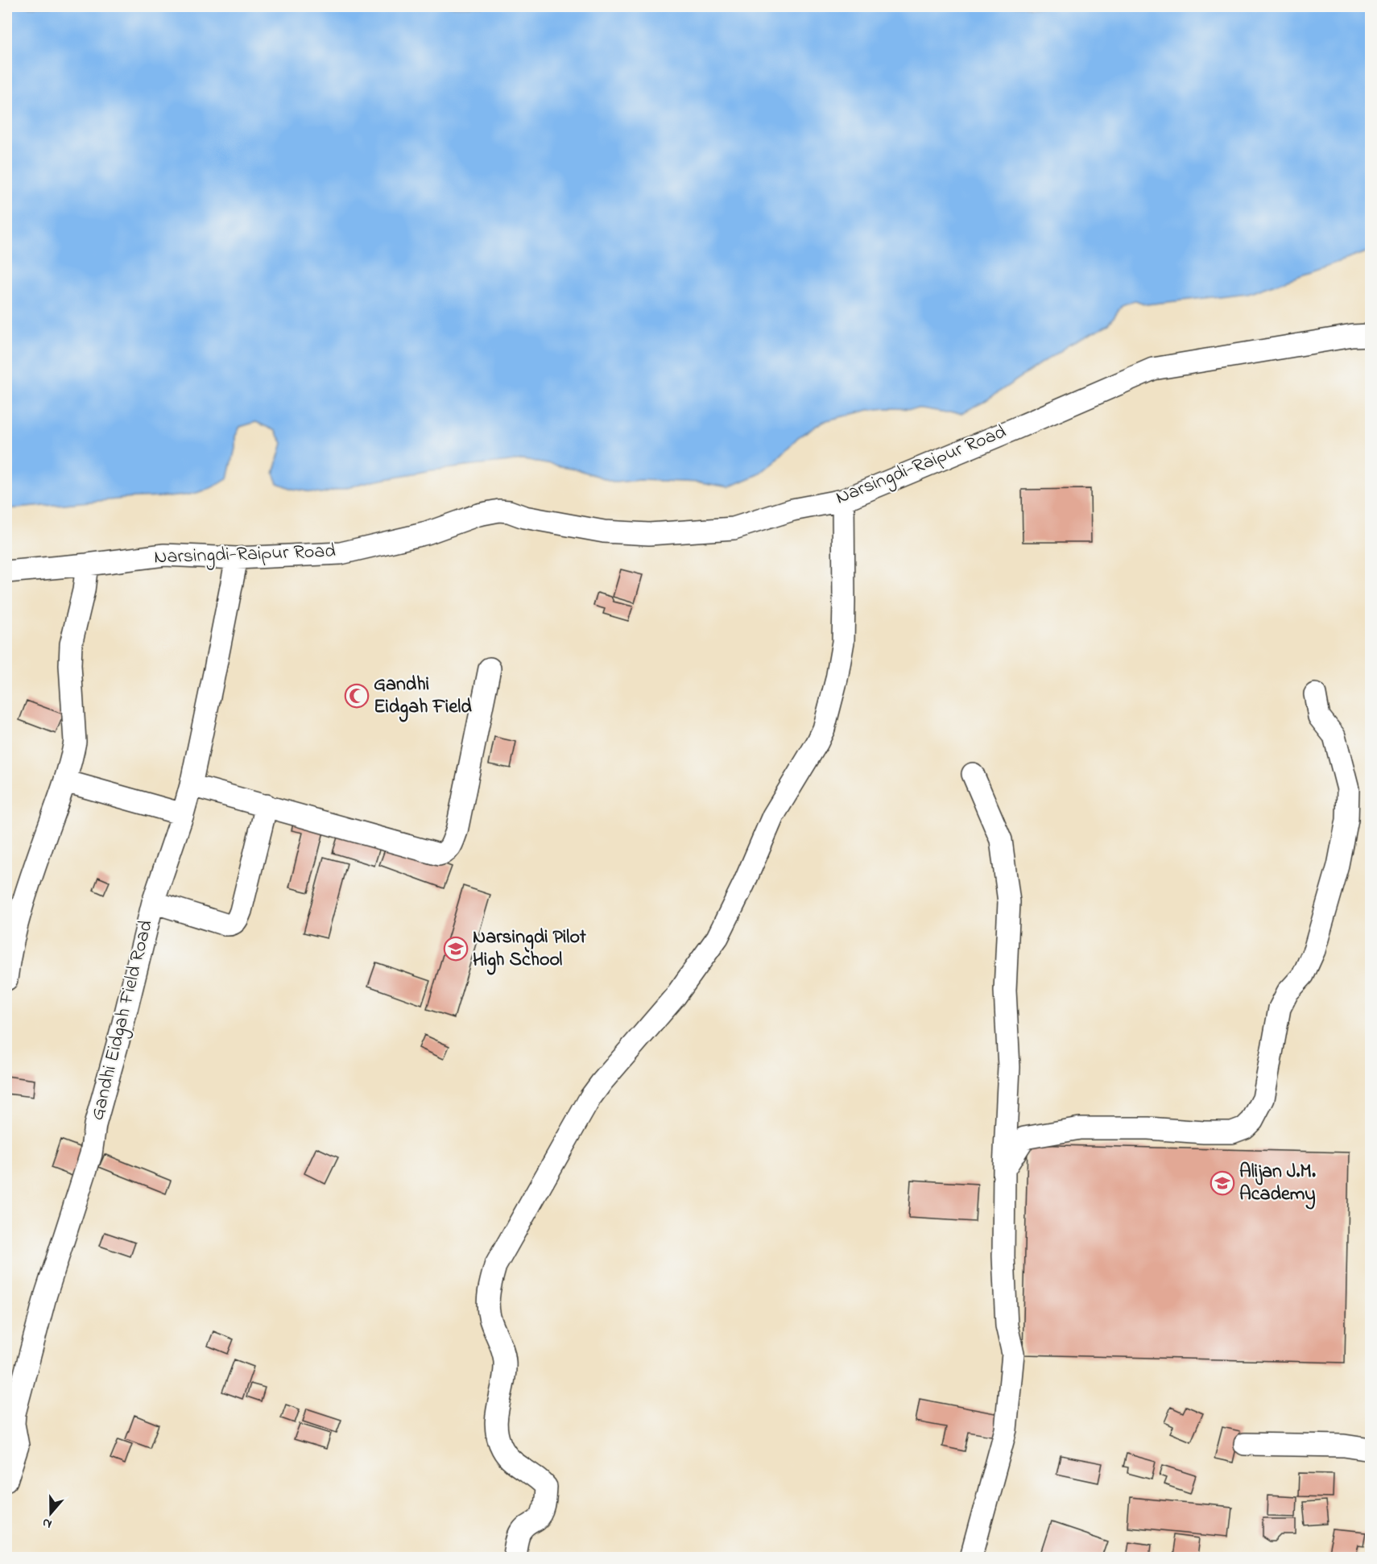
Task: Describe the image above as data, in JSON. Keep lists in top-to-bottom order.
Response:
{
  "streets": {
    "street": ["Narsingdi-Raipur Road", "Gandhi Eidgah Field Road"]
  },
  "crossings": [
    ["Narsingdi-Raipur Road", "Gandhi Eidgah Field Road"]
  ],
  "places": {
    "mosque": ["Gandhi Eidgah Field"],
    "school or university": ["Narsingdi Pilot High School", "Alijan J.M. Academy"]
  },
  "north": "bottom"
}
